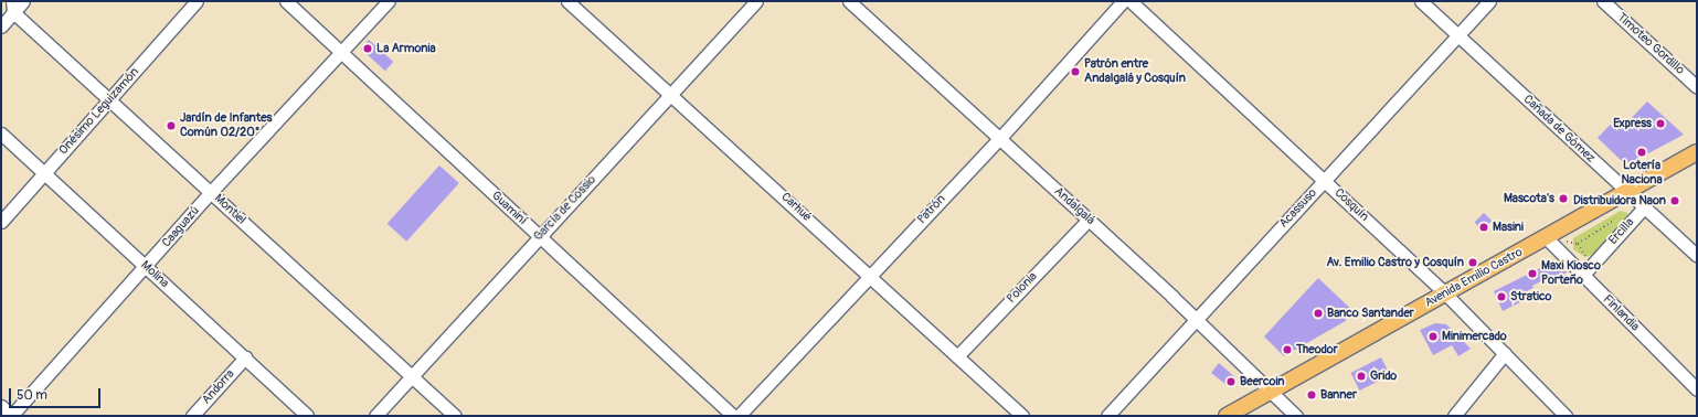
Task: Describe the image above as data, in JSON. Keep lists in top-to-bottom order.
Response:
{
  "streets": {
    "main road": ["Avenida Emilio Castro"],
    "street": [
      "Timoteo Gordillo",
      "Onésimo Leguizamón",
      "Cañada de Gómez",
      "Cosquín",
      "Andalgalá",
      "Carhué",
      "Guaminí",
      "García de Cossio",
      "Acassuso",
      "Montiel",
      "Patrón",
      "Caaguazú",
      "Ercilla",
      "Molina",
      "Polonia",
      "Finlandia",
      "Andorra"
    ]
  },
  "crossings": [
    ["Onésimo Leguizamón", "Montiel"],
    ["Onésimo Leguizamón", "Molina"],
    ["Cañada de Gómez", "Acassuso"],
    ["Cañada de Gómez", "Ercilla"],
    ["Cañada de Gómez", "Avenida Emilio Castro"],
    ["Cosquín", "Acassuso"],
    ["Cosquín", "Avenida Emilio Castro"],
    ["Andalgalá", "Acassuso"],
    ["Andalgalá", "Patrón"],
    ["Andalgalá", "Avenida Emilio Castro"],
    ["Andalgalá", "Polonia"],
    ["Carhué", "García de Cossio"],
    ["Carhué", "Patrón"],
    ["Carhué", "Polonia"],
    ["Guaminí", "García de Cossio"],
    ["Guaminí", "Caaguazú"],
    ["García de Cossio", "Montiel"],
    ["Montiel", "Caaguazú"],
    ["Caaguazú", "Molina"],
    ["Ercilla", "Finlandia"],
    ["Molina", "Andorra"],
    ["Avenida Emilio Castro", "Finlandia"]
  ],
  "places": [
    "La Armonia",
    "Patrón entre Andalgalá y Cosquín",
    "Express",
    "Jardín de Infantes Común 02/20°",
    "Lotería Naciona",
    "Mascota's",
    "Distribuidora Naon",
    "Masini",
    "Av. Emilio Castro y Cosquín",
    "Maxi Kiosco Porteño",
    "Stratico",
    "Banco Santander",
    "Minimercado",
    "Theodor",
    "Grido",
    "Beercoin",
    "Banner"
  ],
  "scale_bar": "50 m"
}
